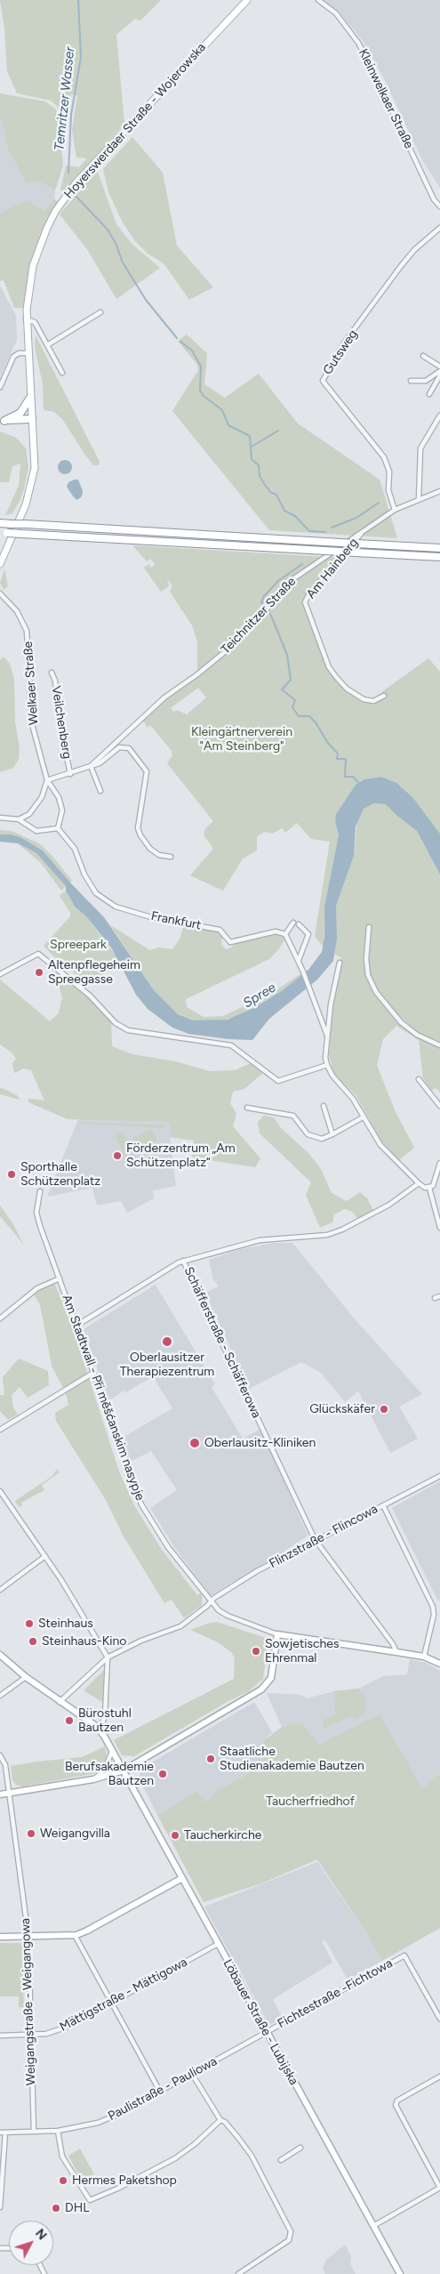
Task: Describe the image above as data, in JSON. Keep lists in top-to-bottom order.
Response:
{
  "streets": {
    "main road": ["Hoyerswerdaer Straße - Wojerowska", "Löbauer Straße - Lubijska"],
    "street": [
      "Kleinwelkaer Straße",
      "Gutsweg",
      "Am Hainberg",
      "Teichnitzer Straße",
      "Welkaer Straße",
      "Veilchenberg",
      "Frankfurt",
      "Schäfferstraße - Schäfferowa",
      "Am Stadtwall - Při měšćanskim nasypje",
      "Flinzstraße - Flincowa",
      "Fichtestraße -Fichtowa",
      "Mättigstraße - Mättigowa",
      "Weigangstraße - Weigangowa",
      "Paulistraße - Pauliowa"
    ]
  },
  "crossings": [
    ["Gutsweg", "Teichnitzer Straße"],
    ["Am Hainberg", "Teichnitzer Straße"],
    ["Teichnitzer Straße", "Welkaer Straße"],
    ["Teichnitzer Straße", "Veilchenberg"],
    ["Welkaer Straße", "Frankfurt"],
    ["Schäfferstraße - Schäfferowa", "Flinzstraße - Flincowa"],
    ["Am Stadtwall - Při měšćanskim nasypje", "Flinzstraße - Flincowa"],
    ["Fichtestraße -Fichtowa", "Löbauer Straße - Lubijska"],
    ["Fichtestraße -Fichtowa", "Paulistraße - Pauliowa"],
    ["Mättigstraße - Mättigowa", "Weigangstraße - Weigangowa"],
    ["Mättigstraße - Mättigowa", "Löbauer Straße - Lubijska"],
    ["Weigangstraße - Weigangowa", "Paulistraße - Pauliowa"],
    ["Löbauer Straße - Lubijska", "Paulistraße - Pauliowa"]
  ],
  "water": ["Temritzer Wasser", "Spree"],
  "parks": ["Kleingärtnerverein \"Am Steinberg\"", "Spreepark", "Taucherfriedhof"],
  "places": [
    "Altenpflegeheim Spreegasse",
    "Förderzentrum „Am Schützenplatz“",
    "Sporthalle Schützenplatz",
    "Oberlausitzer Therapiezentrum",
    "Glückskäfer",
    "Oberlausitz-Kliniken",
    "Steinhaus",
    "Steinhaus-Kino",
    "Sowjetisches Ehrenmal",
    "Bürostuhl Bautzen",
    "Staatliche Studienakademie Bautzen",
    "Berufsakademie Bautzen",
    "Weigangvilla",
    "Taucherkirche",
    "Hermes Paketshop",
    "DHL"
  ],
  "north": "top right"
}
